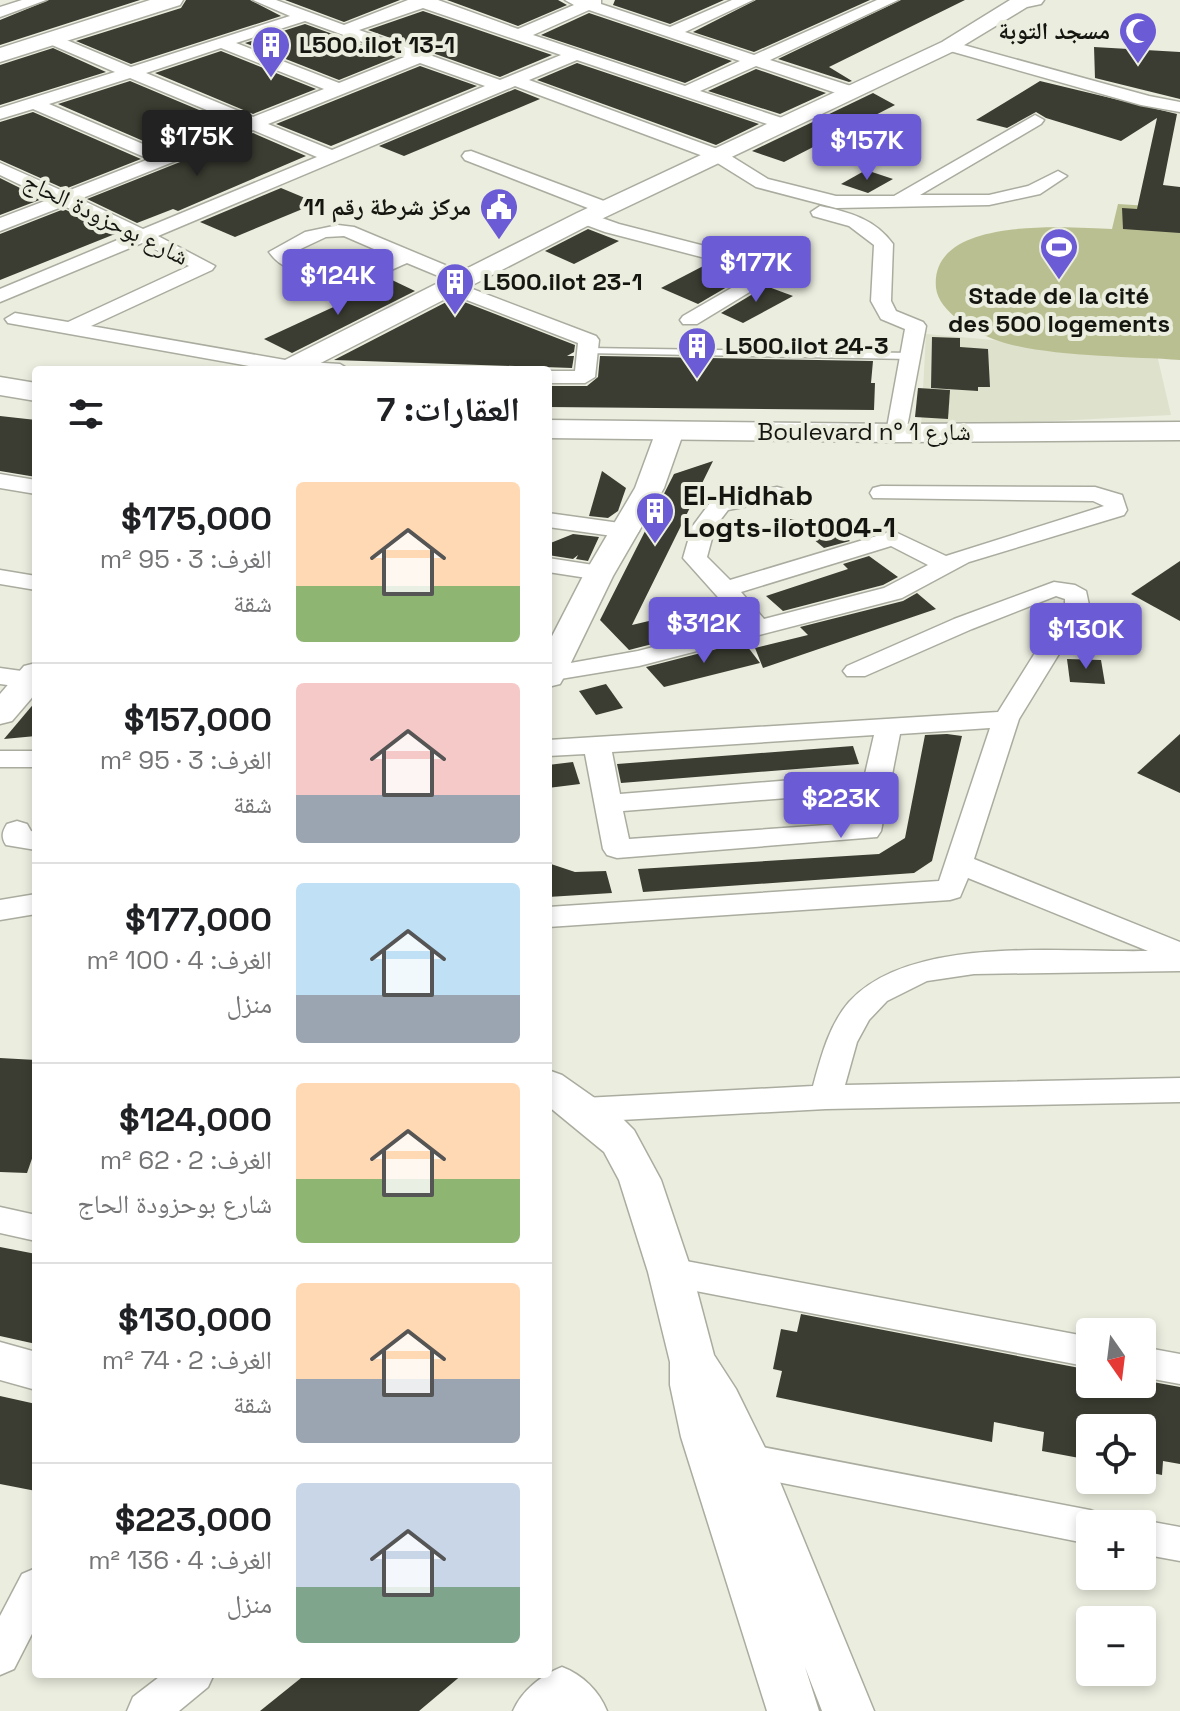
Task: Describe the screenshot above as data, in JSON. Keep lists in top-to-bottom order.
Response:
{
  "streets": {
    "main road": ["Boulevard n° شارع 1"],
    "street": ["شارع بوحزودة الحاج"]
  },
  "places": {
    "mosque": ["مسجد التوبة"],
    "building": [
      "L500.ilot 13-1",
      "L500.ilot 23-1",
      "L500.ilot 24-3",
      "El-Hidhab Logts-ilot004-1"
    ],
    "public building": ["مركز شرطة رقم 11"],
    "sports": ["Stade de la cité des 500 logements"]
  },
  "north": "bottom",
  "page": {
    "price": [
      "$175K",
      "$157K",
      "$177K",
      "$124K",
      "$312K",
      "$130K",
      "$223K"
    ],
    "heading": "العقارات: 7",
    "list": [
      {
        "name": "$175,000",
        "note": "الغرف: 3 · 95 m² · شقة"
      },
      {
        "name": "$157,000",
        "note": "الغرف: 3 · 95 m² · شقة"
      },
      {
        "name": "$177,000",
        "note": "الغرف: 4 · 100 m² · منزل"
      },
      {
        "name": "$124,000",
        "note": "الغرف: 2 · 62 m² · شارع بوحزودة الحاج"
      },
      {
        "name": "$130,000",
        "note": "الغرف: 2 · 74 m² · شقة"
      },
      {
        "name": "$223,000",
        "note": "الغرف: 4 · 136 m² · منزل"
      }
    ],
    "map_buttons": ["+", "−"]
  }
}
